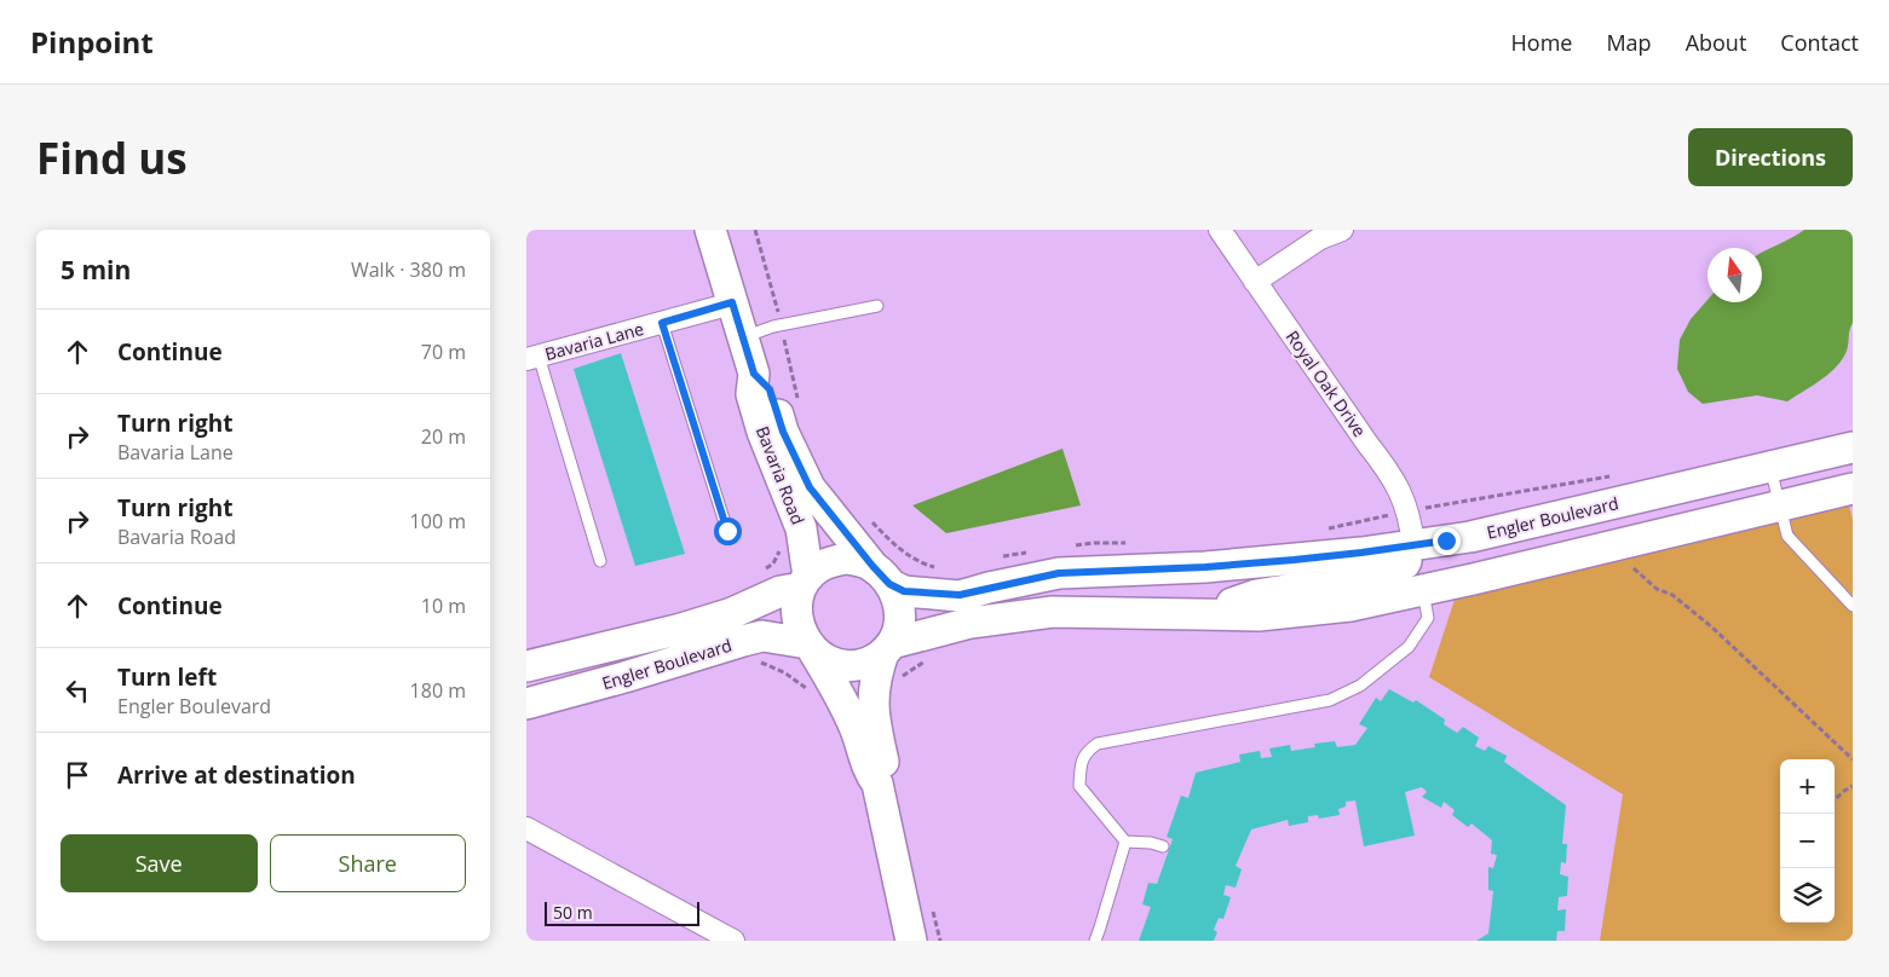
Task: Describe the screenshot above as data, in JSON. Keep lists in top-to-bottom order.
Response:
{
  "streets": {
    "main road": ["Bavaria Road", "Engler Boulevard"],
    "street": ["Bavaria Lane", "Royal Oak Drive"]
  },
  "crossings": [
    ["Bavaria Lane", "Bavaria Road"],
    ["Royal Oak Drive", "Engler Boulevard"],
    ["Bavaria Road", "Engler Boulevard"]
  ],
  "scale_bar": "50 m",
  "north": "top",
  "page": {
    "header": "Pinpoint",
    "nav": [
      "Home",
      "Map",
      "About",
      "Contact"
    ],
    "buttons": [
      "Directions",
      ["Save", "Share"]
    ],
    "title": "Find us",
    "heading": ["5 min", "Walk · 380 m"],
    "list": [
      ["Continue", "70 m"],
      ["Turn right", "Bavaria Lane", "20 m"],
      ["Turn right", "Bavaria Road", "100 m"],
      ["Continue", "10 m"],
      ["Turn left", "Engler Boulevard", "180 m"],
      "Arrive at destination"
    ],
    "map_buttons": ["+", "−"],
    "scale": "50 m"
  }
}
